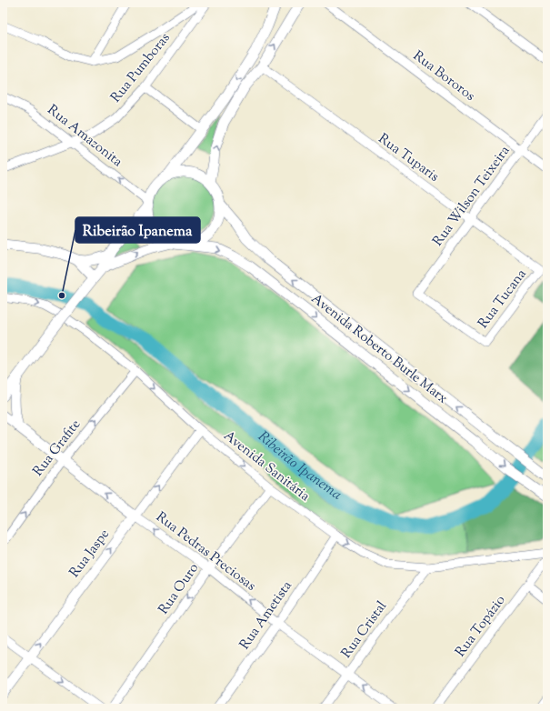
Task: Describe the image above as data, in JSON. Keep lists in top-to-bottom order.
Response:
{
  "streets": {
    "main road": ["Avenida Roberto Burle Marx", "Rua Pedras Preciosas", "Rua Jaspe"],
    "street": [
      "Rua Pumboras",
      "Rua Bororos",
      "Rua Amazonita",
      "Rua Tuparis",
      "Rua Wilson Teixeira",
      "Rua Tucana",
      "Rua Grafite",
      "Avenida Sanitária",
      "Rua Ouro",
      "Rua Ametista",
      "Rua Topázio",
      "Rua Cristal"
    ]
  },
  "crossings": [
    ["Rua Pumboras", "Rua Amazonita"],
    ["Rua Bororos", "Rua Wilson Teixeira"],
    ["Rua Amazonita", "Avenida Roberto Burle Marx"],
    ["Rua Tuparis", "Rua Wilson Teixeira"],
    ["Rua Tuparis", "Rua Tucana"],
    ["Rua Wilson Teixeira", "Rua Tucana"],
    ["Rua Grafite", "Avenida Sanitária"],
    ["Rua Grafite", "Rua Pedras Preciosas"],
    ["Avenida Sanitária", "Rua Jaspe"],
    ["Avenida Sanitária", "Rua Ouro"],
    ["Avenida Sanitária", "Rua Ametista"],
    ["Avenida Sanitária", "Rua Cristal"],
    ["Rua Pedras Preciosas", "Rua Jaspe"],
    ["Rua Pedras Preciosas", "Rua Ouro"],
    ["Rua Pedras Preciosas", "Rua Ametista"],
    ["Rua Pedras Preciosas", "Rua Cristal"]
  ],
  "one_way": [
    "Rua Amazonita",
    "Rua Grafite",
    "Avenida Sanitária",
    "Rua Pedras Preciosas",
    "Rua Jaspe",
    "Rua Ouro"
  ],
  "water": ["Ribeirão Ipanema"],
  "places": ["Ribeirão Ipanema"]
}
